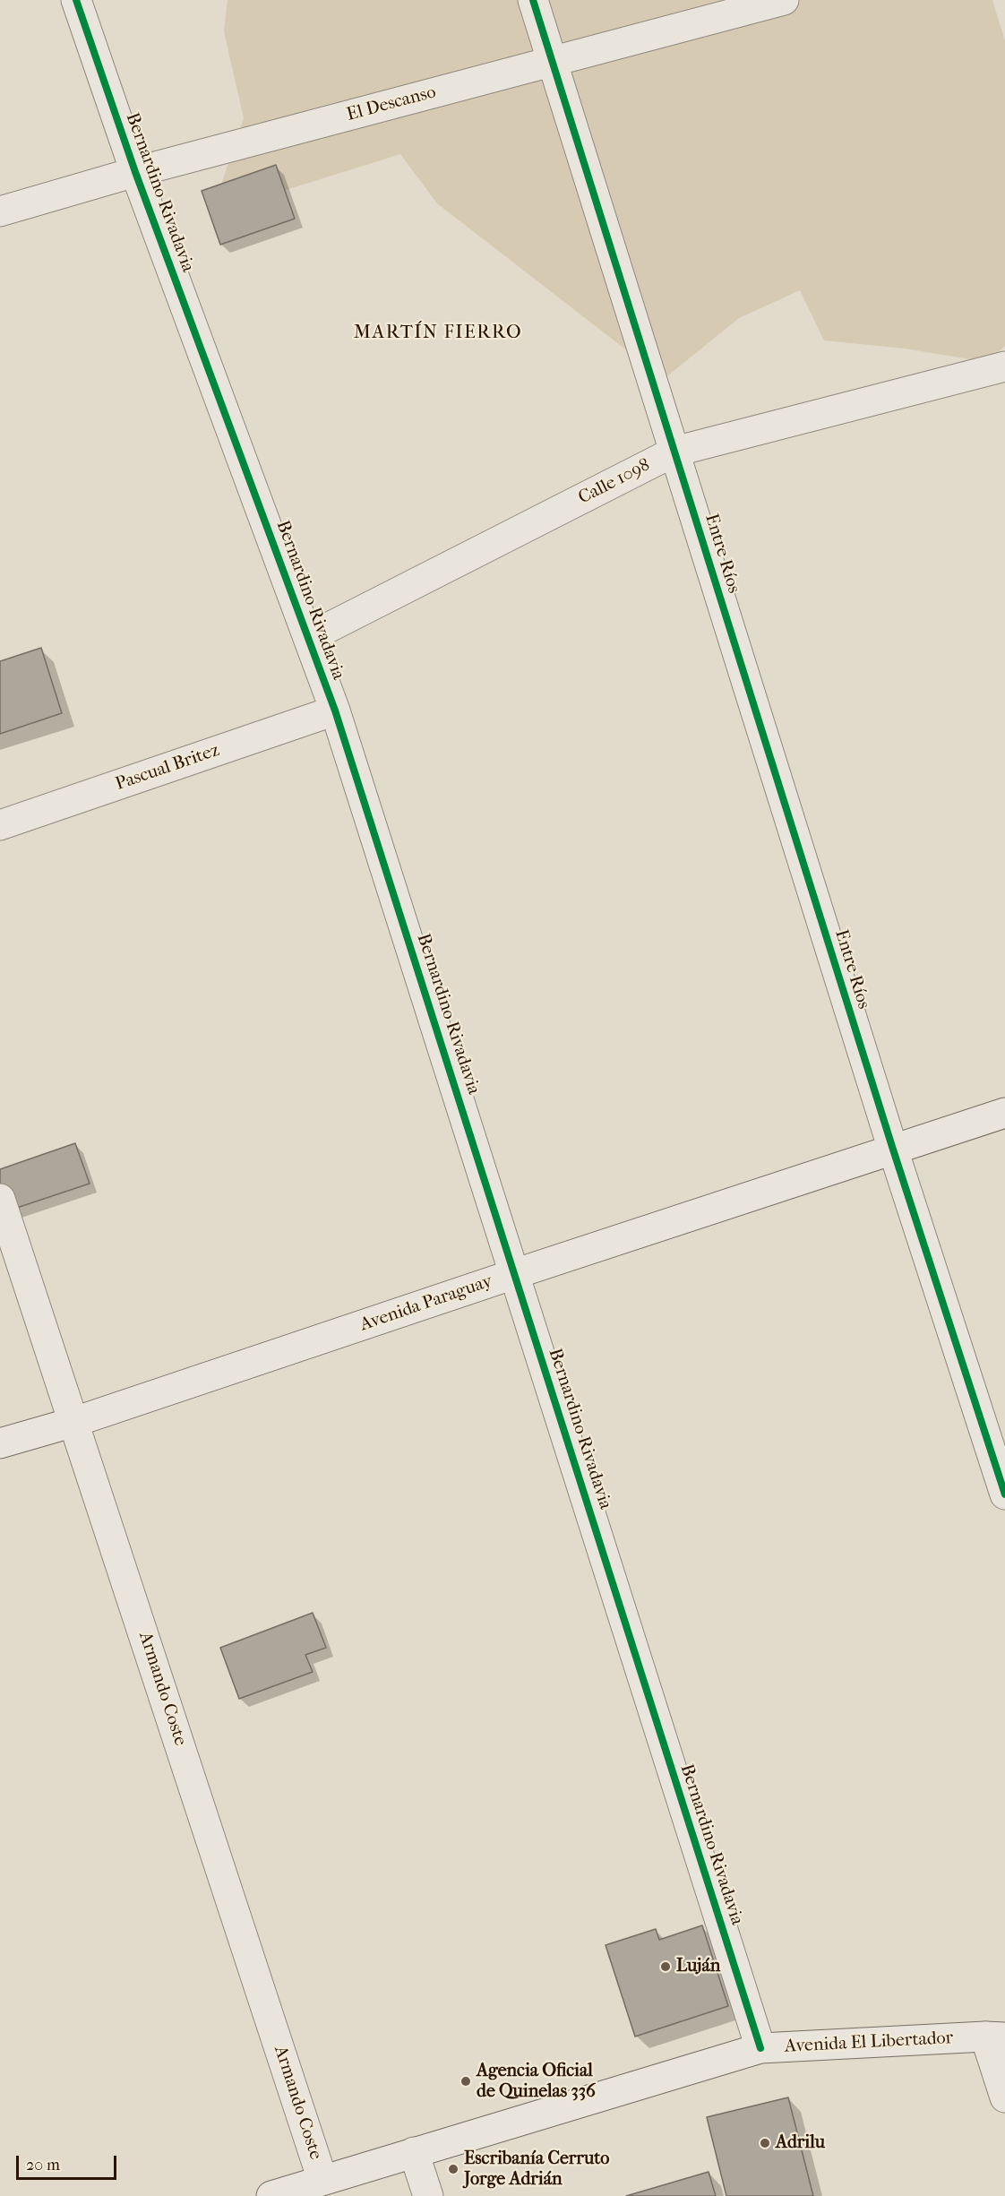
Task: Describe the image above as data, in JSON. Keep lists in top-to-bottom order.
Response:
{
  "streets": {
    "street": [
      "El Descanso",
      "Bernardino Rivadavia",
      "Calle 1098",
      "Entre Ríos",
      "Pascual Britez",
      "Avenida Paraguay",
      "Armando Coste",
      "Avenida El Libertador"
    ]
  },
  "crossings": [
    ["El Descanso", "Bernardino Rivadavia"],
    ["El Descanso", "Entre Ríos"],
    ["Bernardino Rivadavia", "Calle 1098"],
    ["Bernardino Rivadavia", "Pascual Britez"],
    ["Bernardino Rivadavia", "Avenida Paraguay"],
    ["Bernardino Rivadavia", "Avenida El Libertador"],
    ["Calle 1098", "Entre Ríos"],
    ["Entre Ríos", "Avenida Paraguay"],
    ["Avenida Paraguay", "Armando Coste"],
    ["Armando Coste", "Avenida El Libertador"]
  ],
  "districts": ["MARTÍN FIERRO"],
  "places": [
    "Luján",
    "Agencia Oficial de Quinelas 336",
    "Adrilu",
    "Escribanía Cerruto Jorge Adrián"
  ],
  "scale_bar": "20 m"
}
